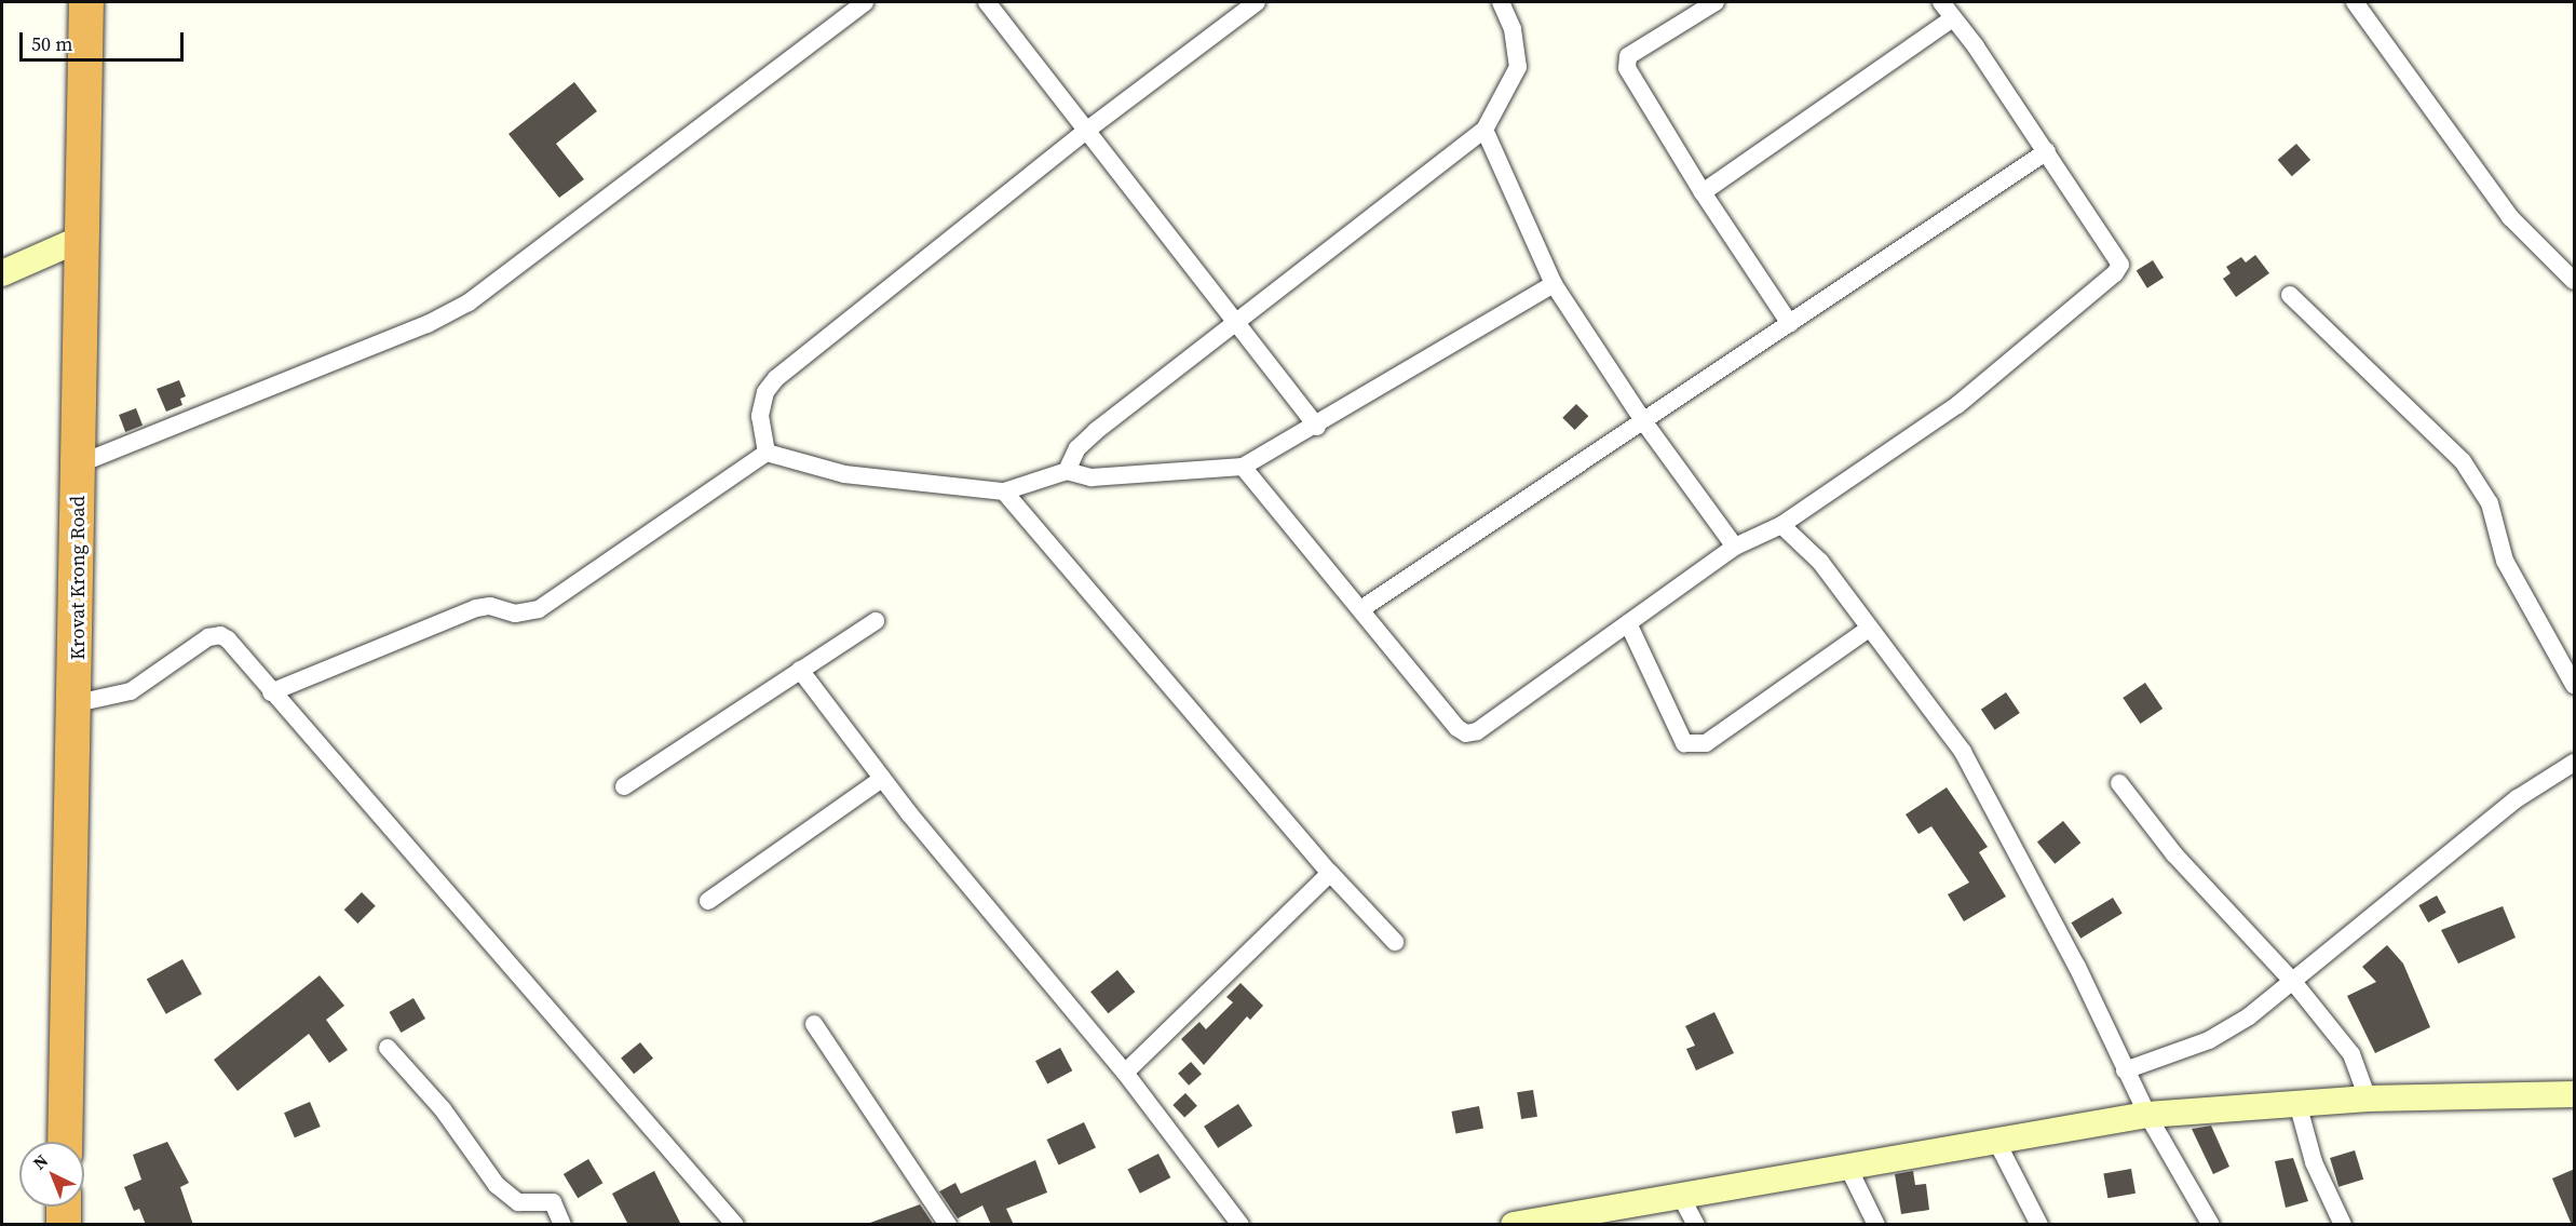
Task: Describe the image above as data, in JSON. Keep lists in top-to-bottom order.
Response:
{
  "streets": {
    "highway": ["Krovat Krong Road"]
  },
  "scale_bar": "50 m",
  "north": "top left"
}
